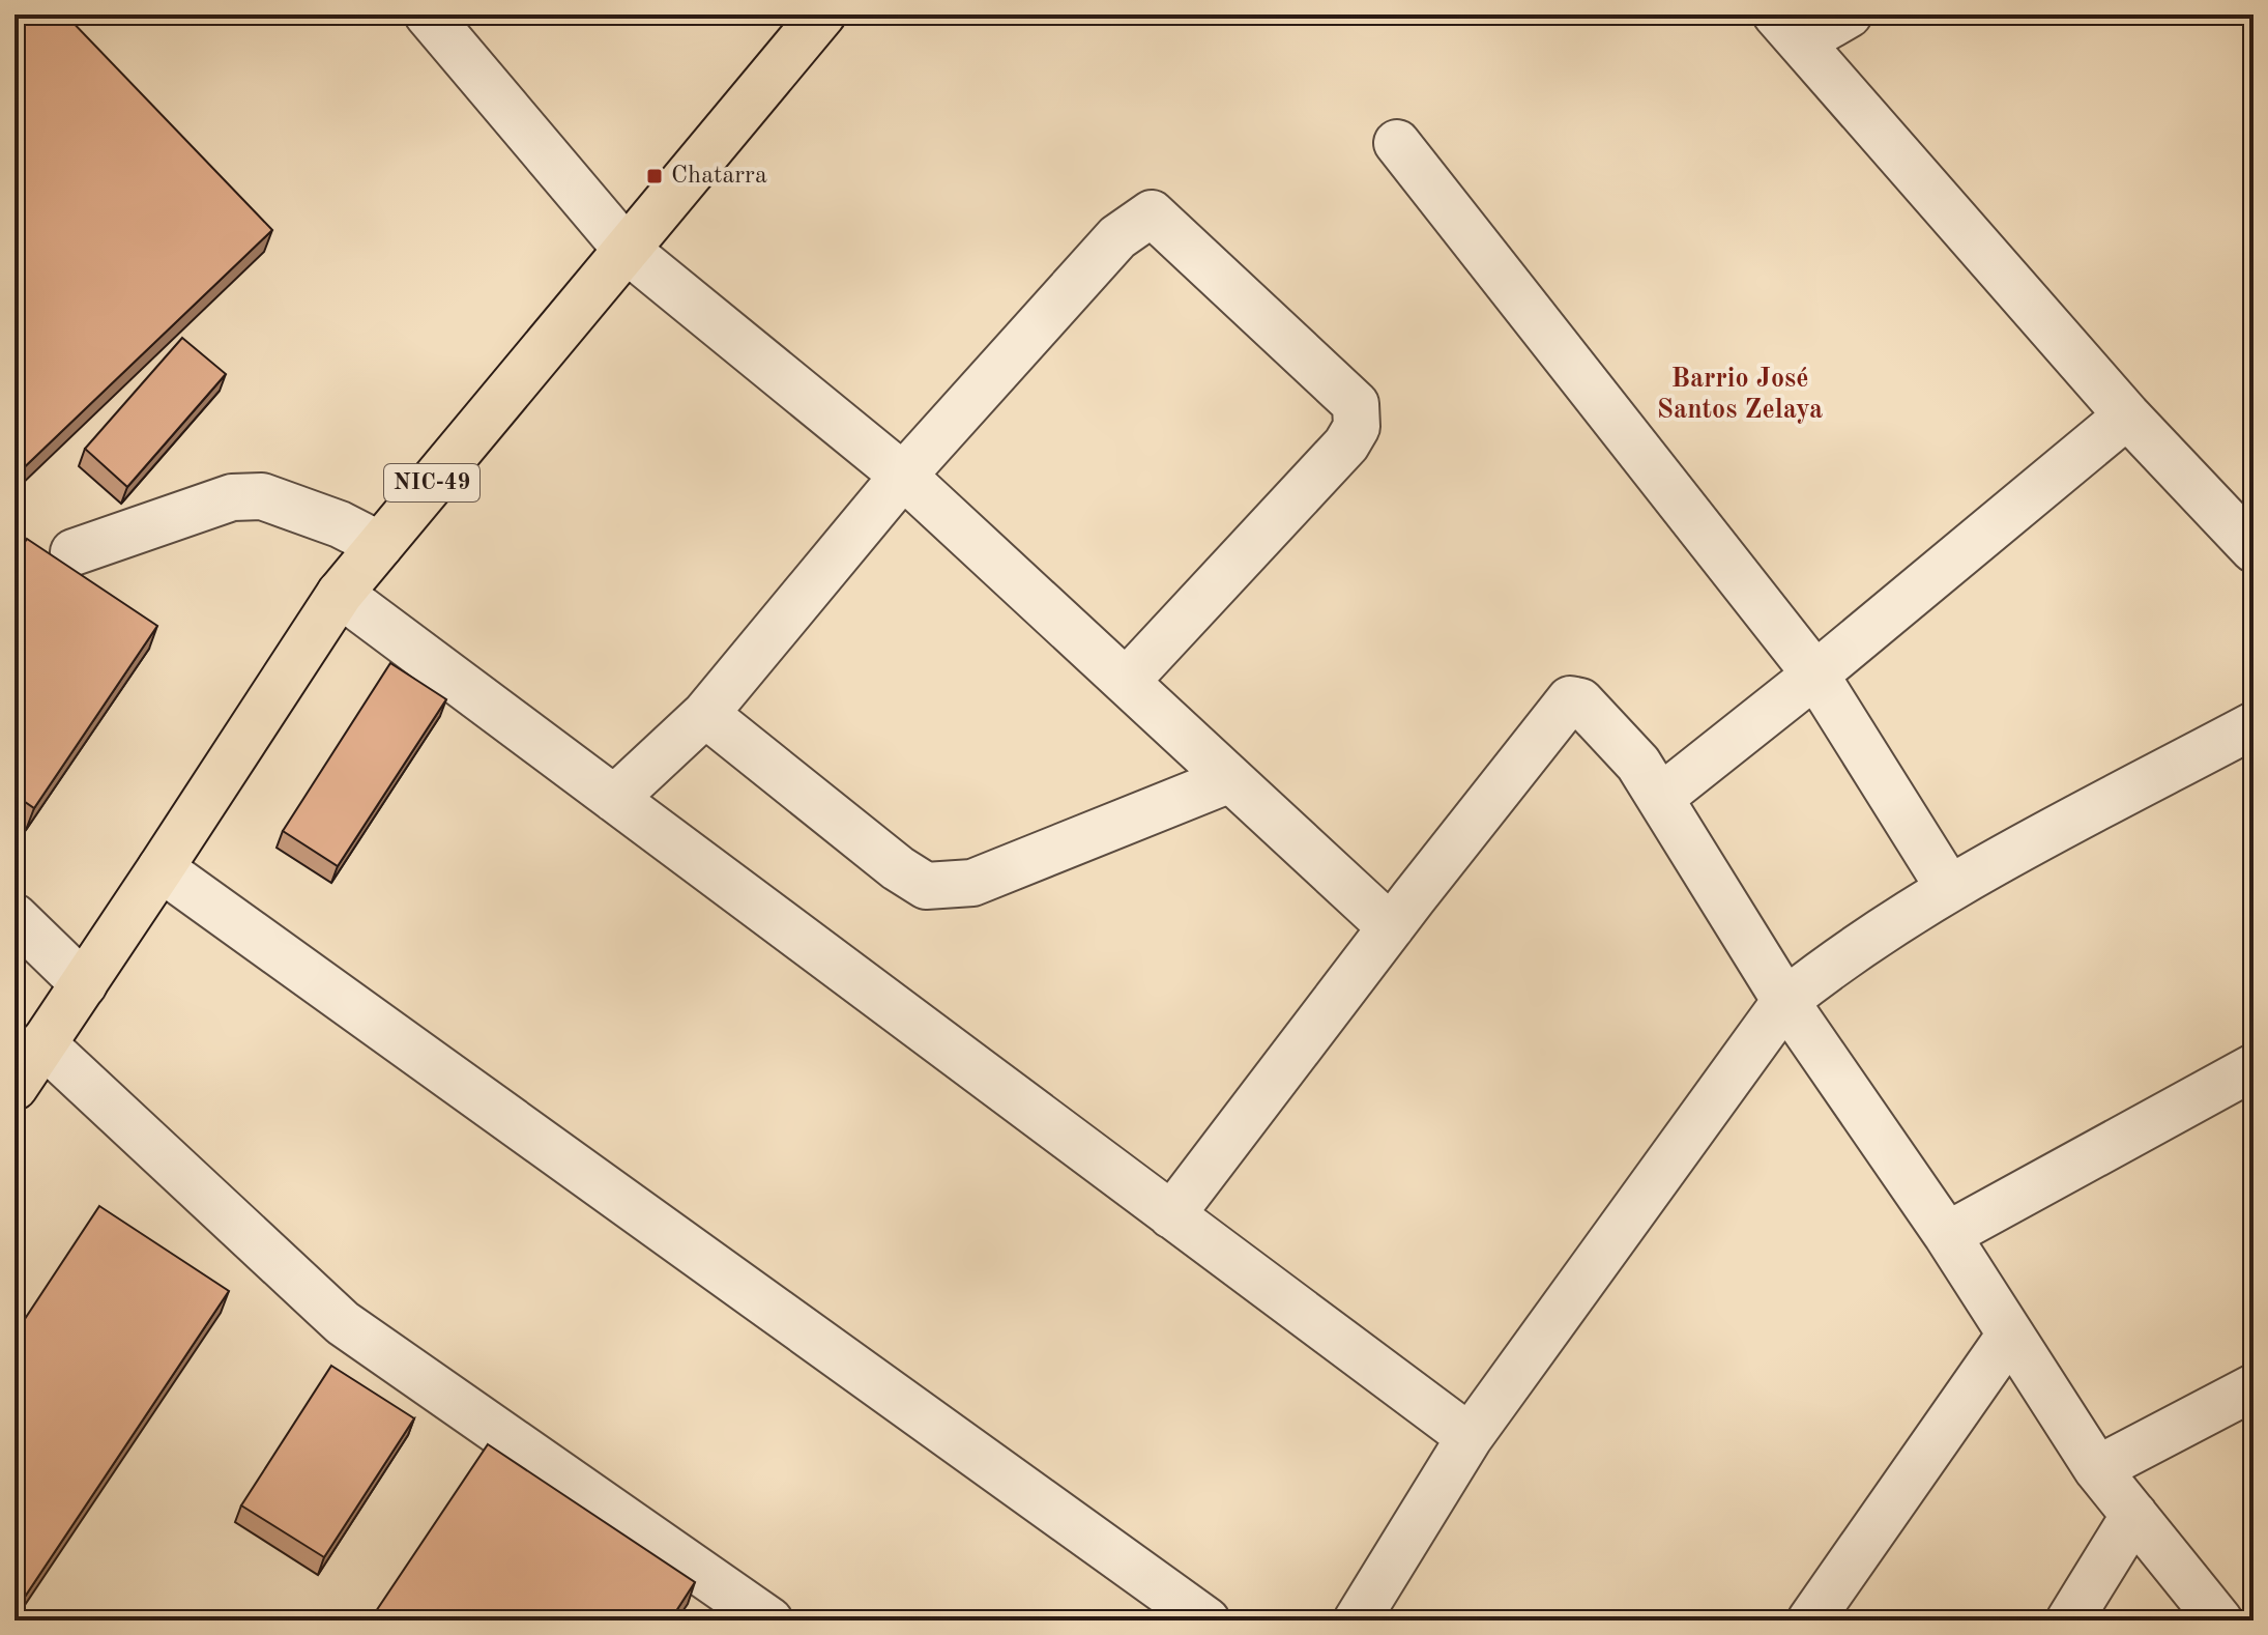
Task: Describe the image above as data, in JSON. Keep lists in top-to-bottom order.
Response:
{
  "streets": {
    "main road": ["NIC-49"]
  },
  "districts": ["Barrio José Santos Zelaya"],
  "places": {
    "transit": ["Chatarra"]
  }
}
